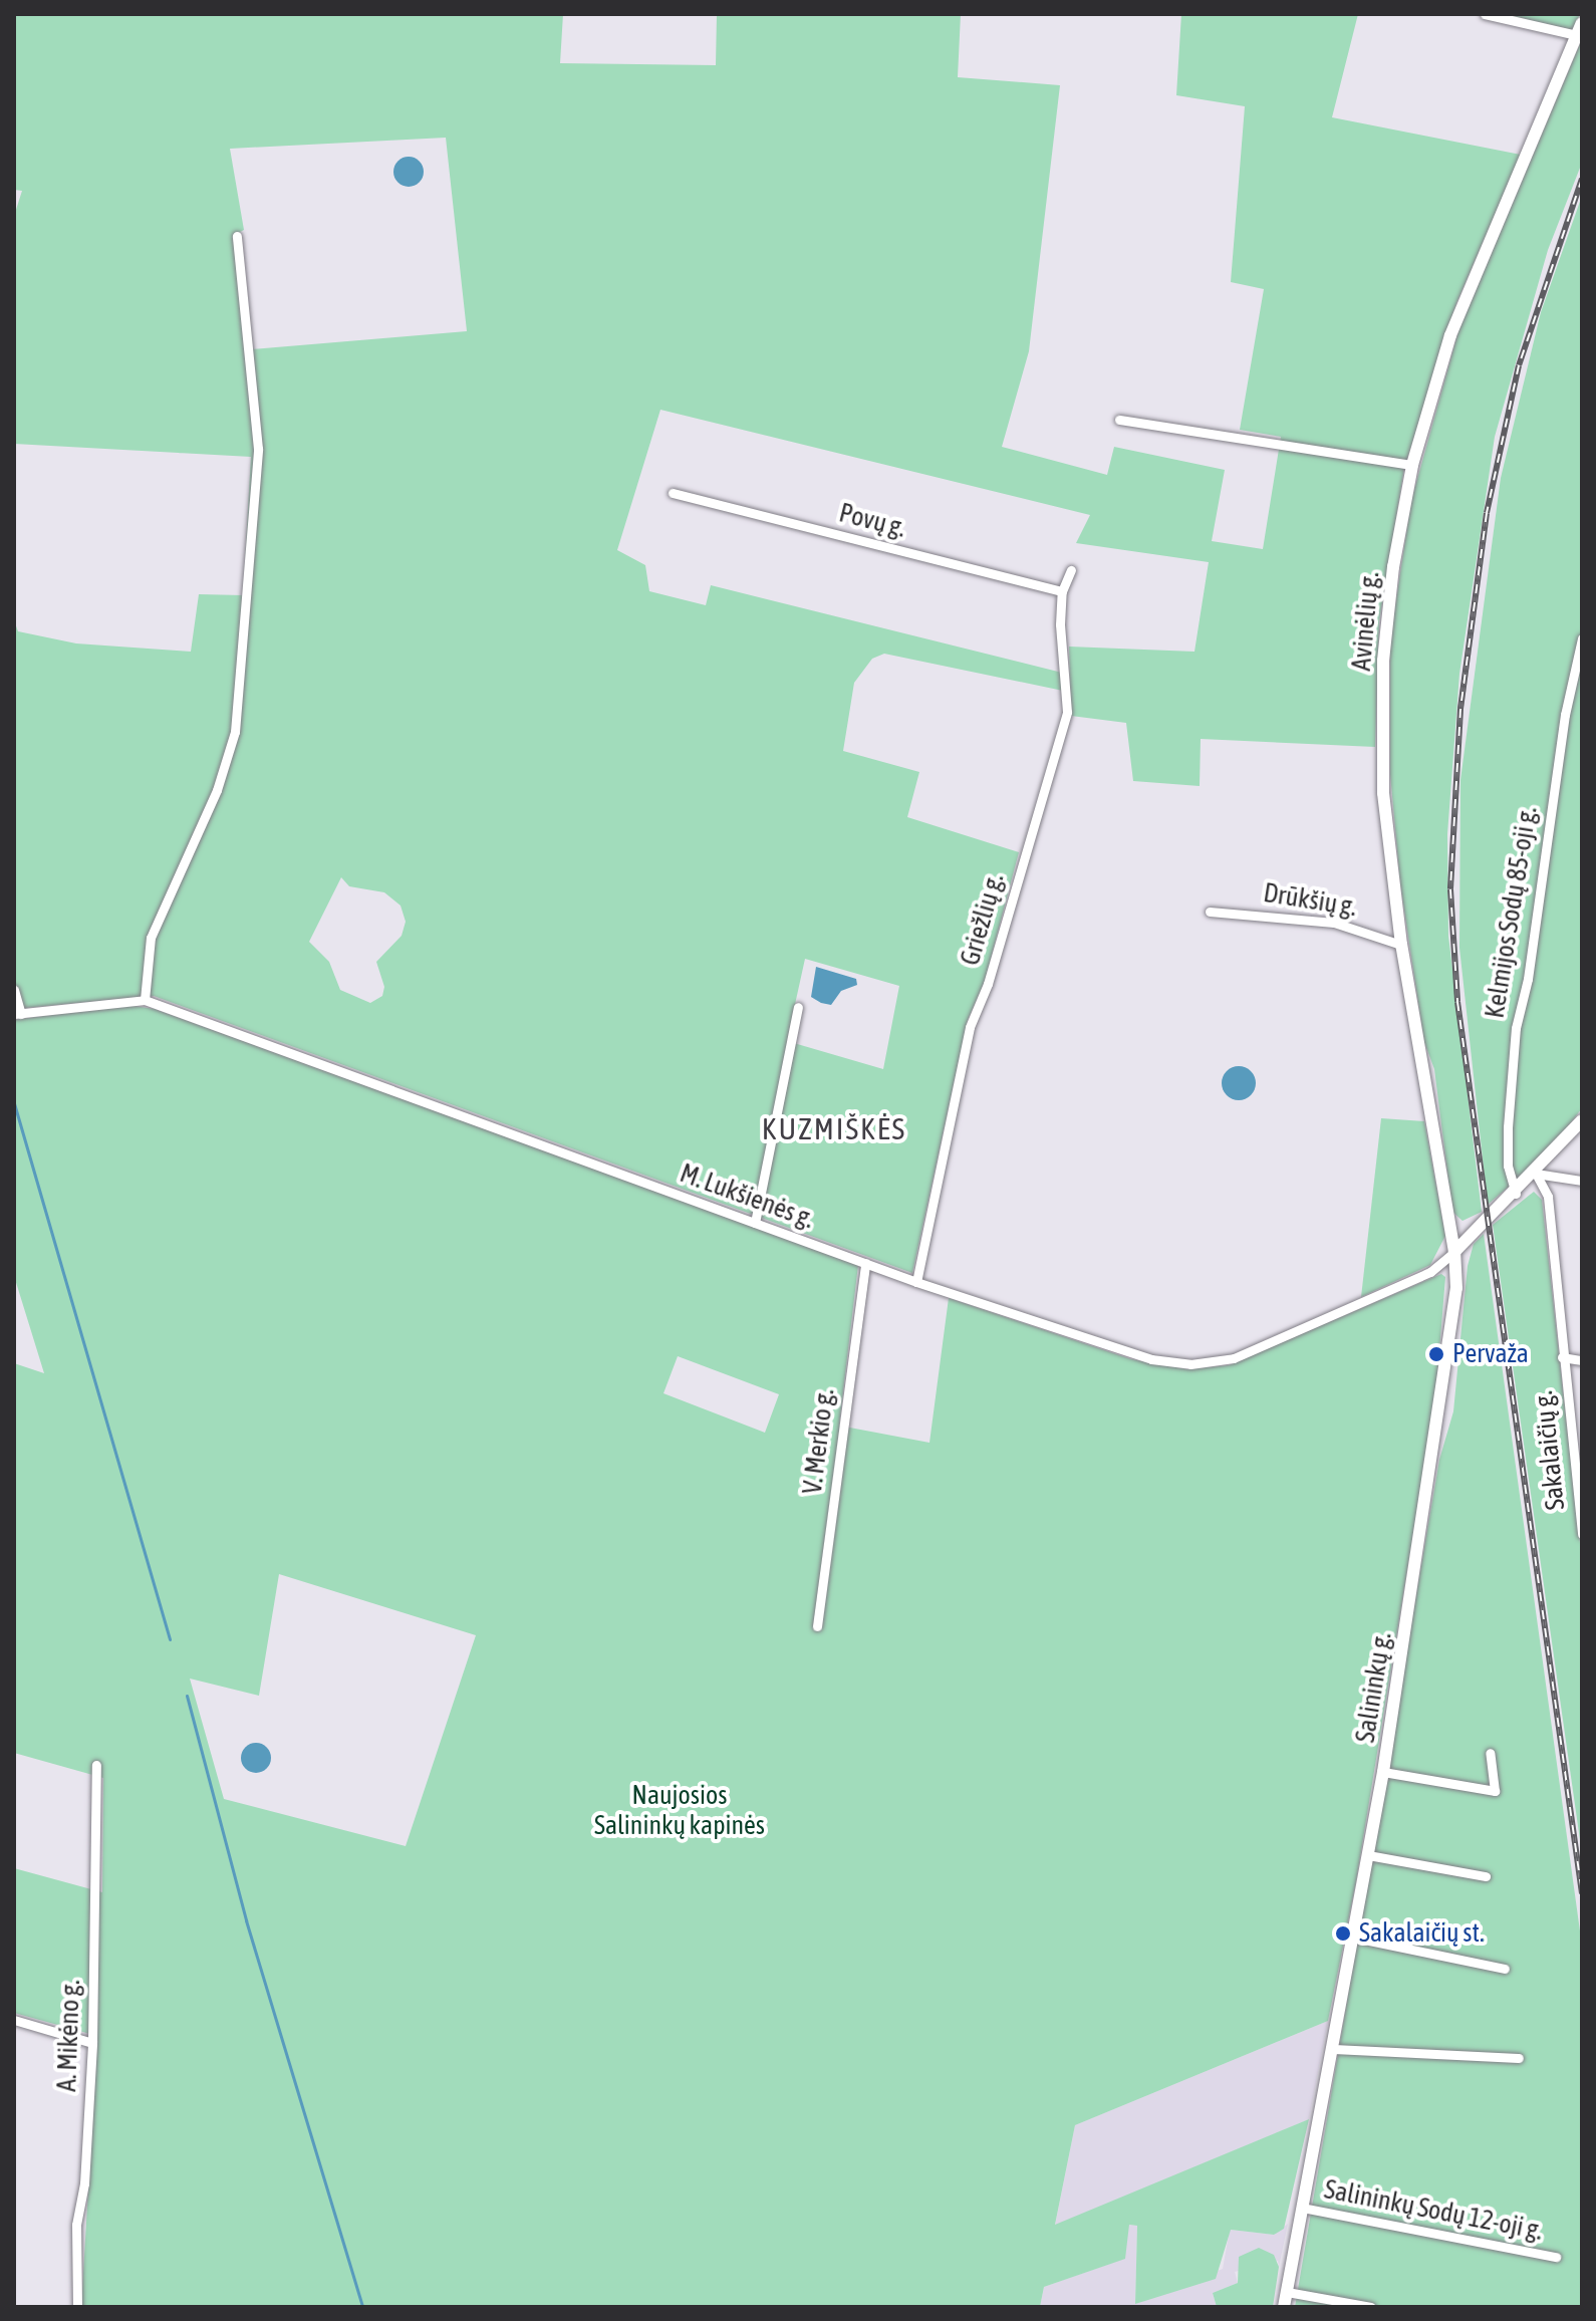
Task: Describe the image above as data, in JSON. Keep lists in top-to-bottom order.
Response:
{
  "streets": {
    "main road": ["Avinėlių g.", "Salininkų g."],
    "street": [
      "Povų g.",
      "Drūkšių g.",
      "Kelmijos Sodų 85-oji g.",
      "Griežlių g.",
      "M. Lukšienės g.",
      "V. Merkio g.",
      "Sakalaičių g.",
      "A. Mikėno g.",
      "Salininkų Sodų 12-oji g."
    ]
  },
  "crossings": [
    ["Povų g.", "Griežlių g."],
    ["Avinėlių g.", "Drūkšių g."],
    ["Avinėlių g.", "M. Lukšienės g."],
    ["Avinėlių g.", "Salininkų g."],
    ["Griežlių g.", "M. Lukšienės g."],
    ["M. Lukšienės g.", "V. Merkio g."],
    ["M. Lukšienės g.", "Salininkų g."],
    ["Salininkų g.", "Salininkų Sodų 12-oji g."]
  ],
  "districts": ["KUZMIŠKĖS"],
  "parks": ["Naujosios Salininkų kapinės"],
  "places": ["Pervaža", "Sakalaičių st."]
}
